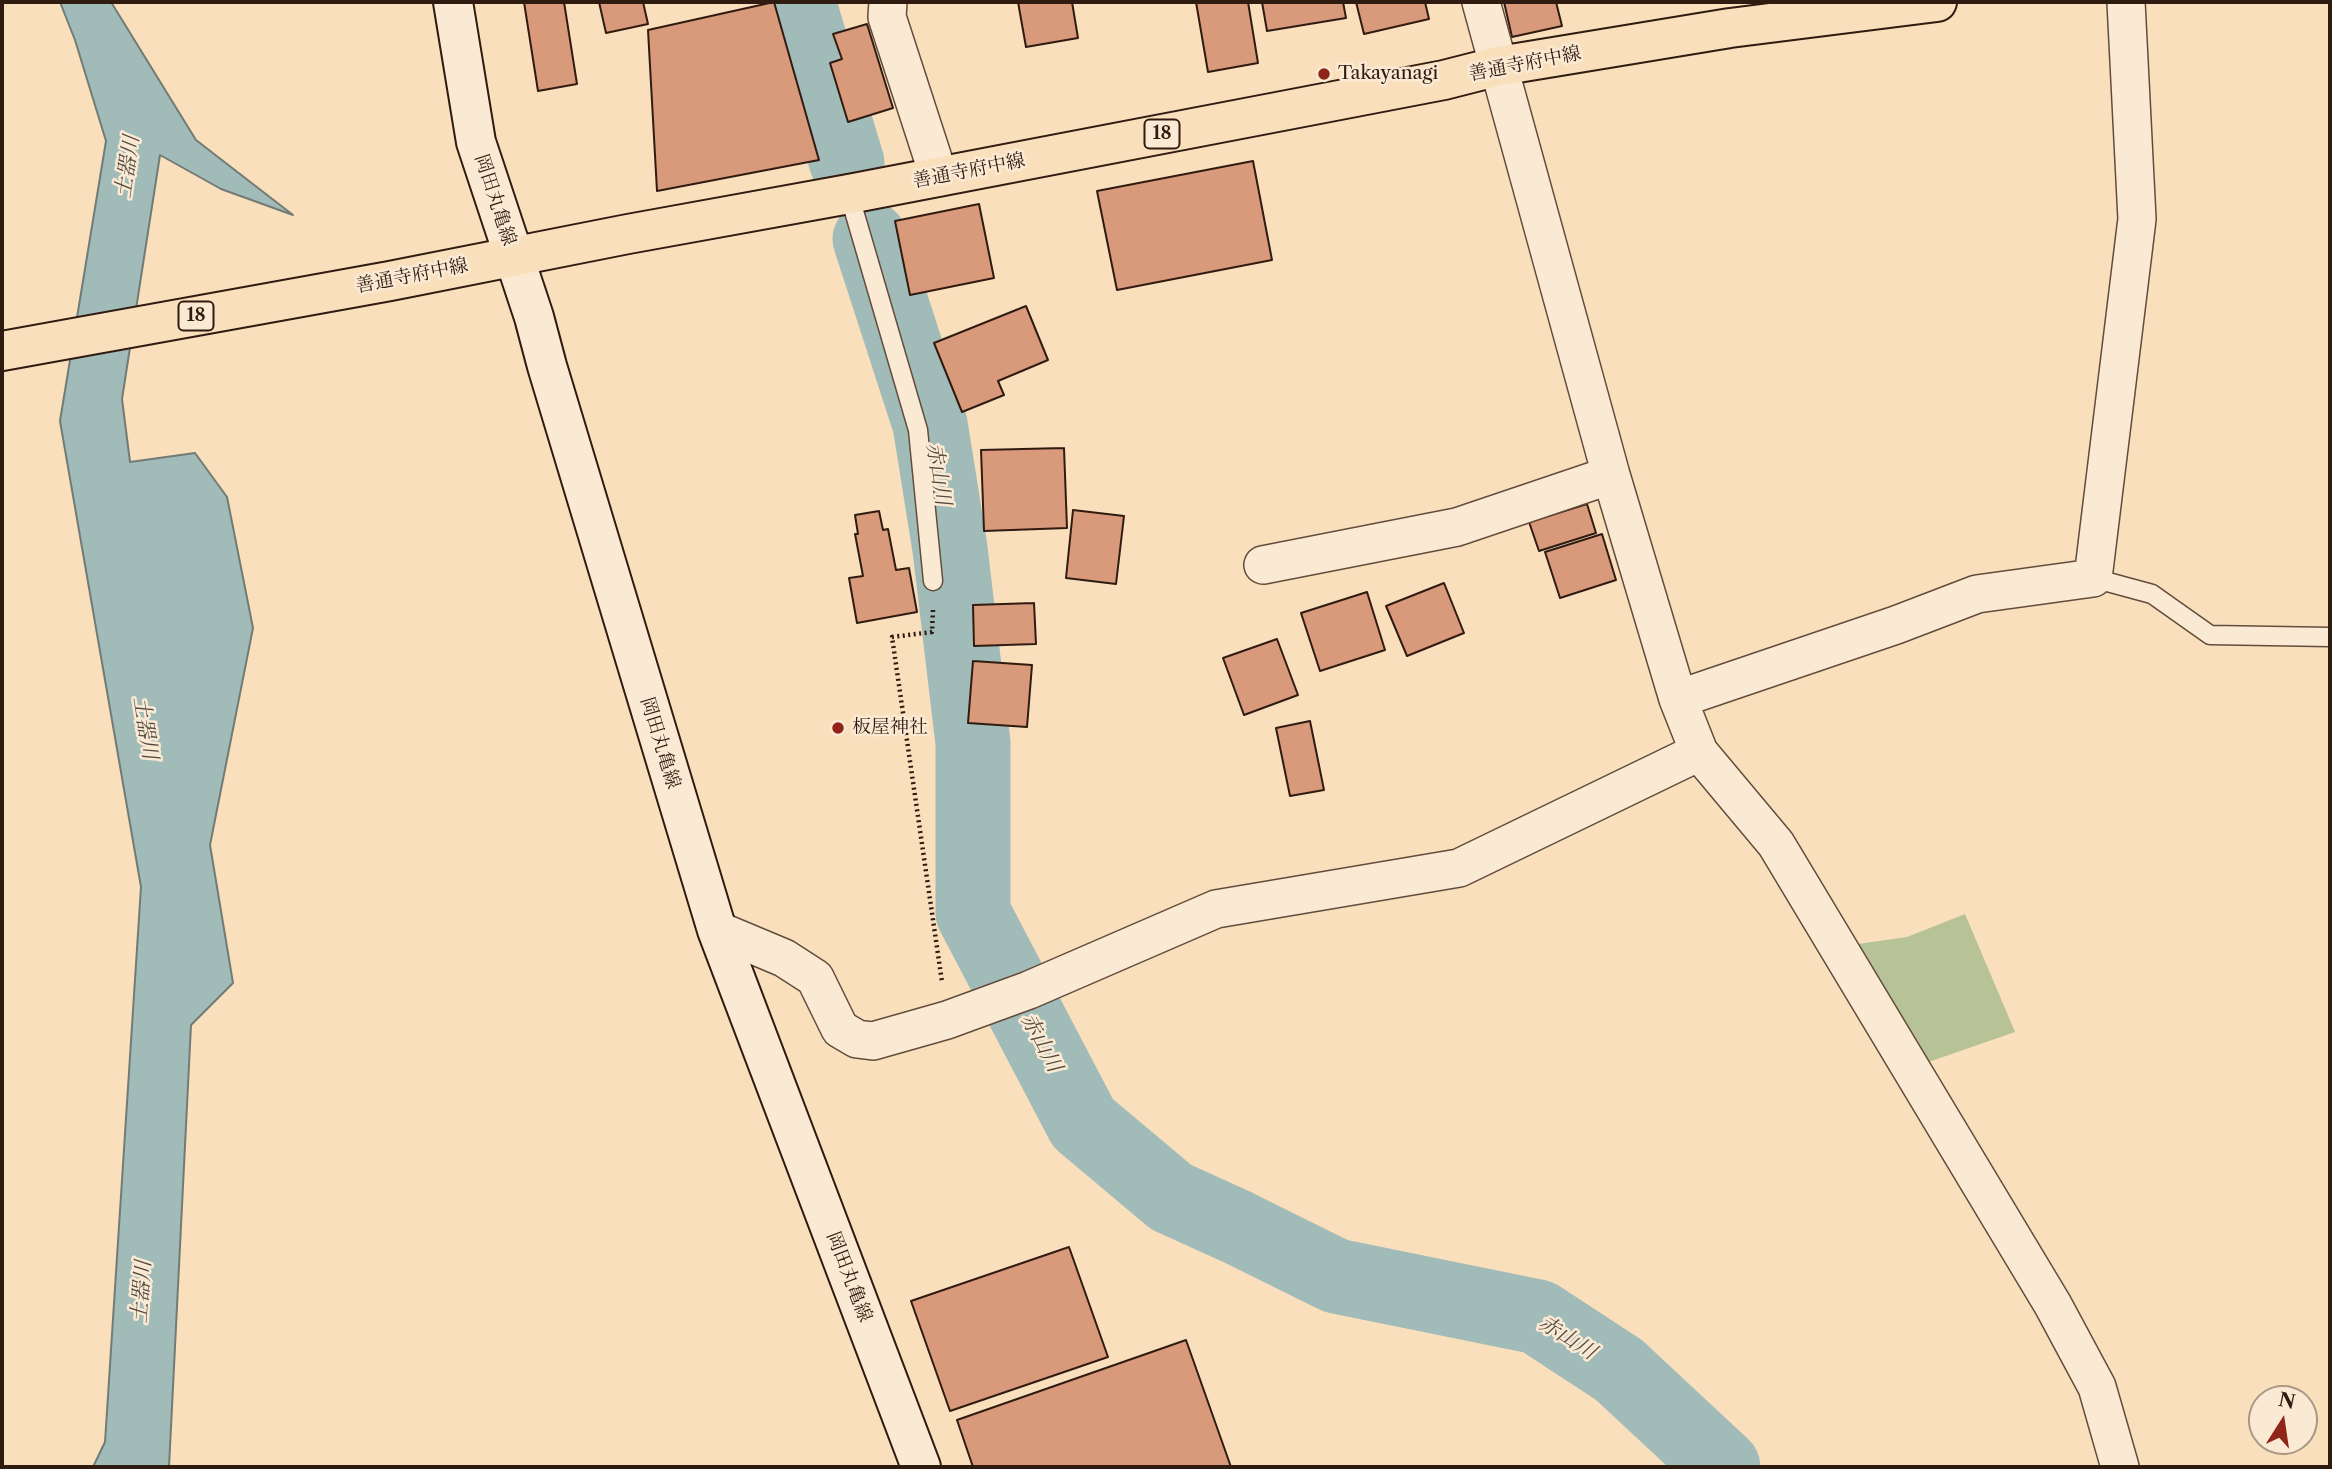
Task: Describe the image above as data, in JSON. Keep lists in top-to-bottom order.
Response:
{
  "streets": {
    "main road": ["善通寺府中線", "18", "岡田丸亀線"]
  },
  "crossings": [
    ["善通寺府中線", "岡田丸亀線"]
  ],
  "water": ["土器川", "赤山川"],
  "places": ["Takayanagi", "板屋神社"],
  "north": "top"
}
